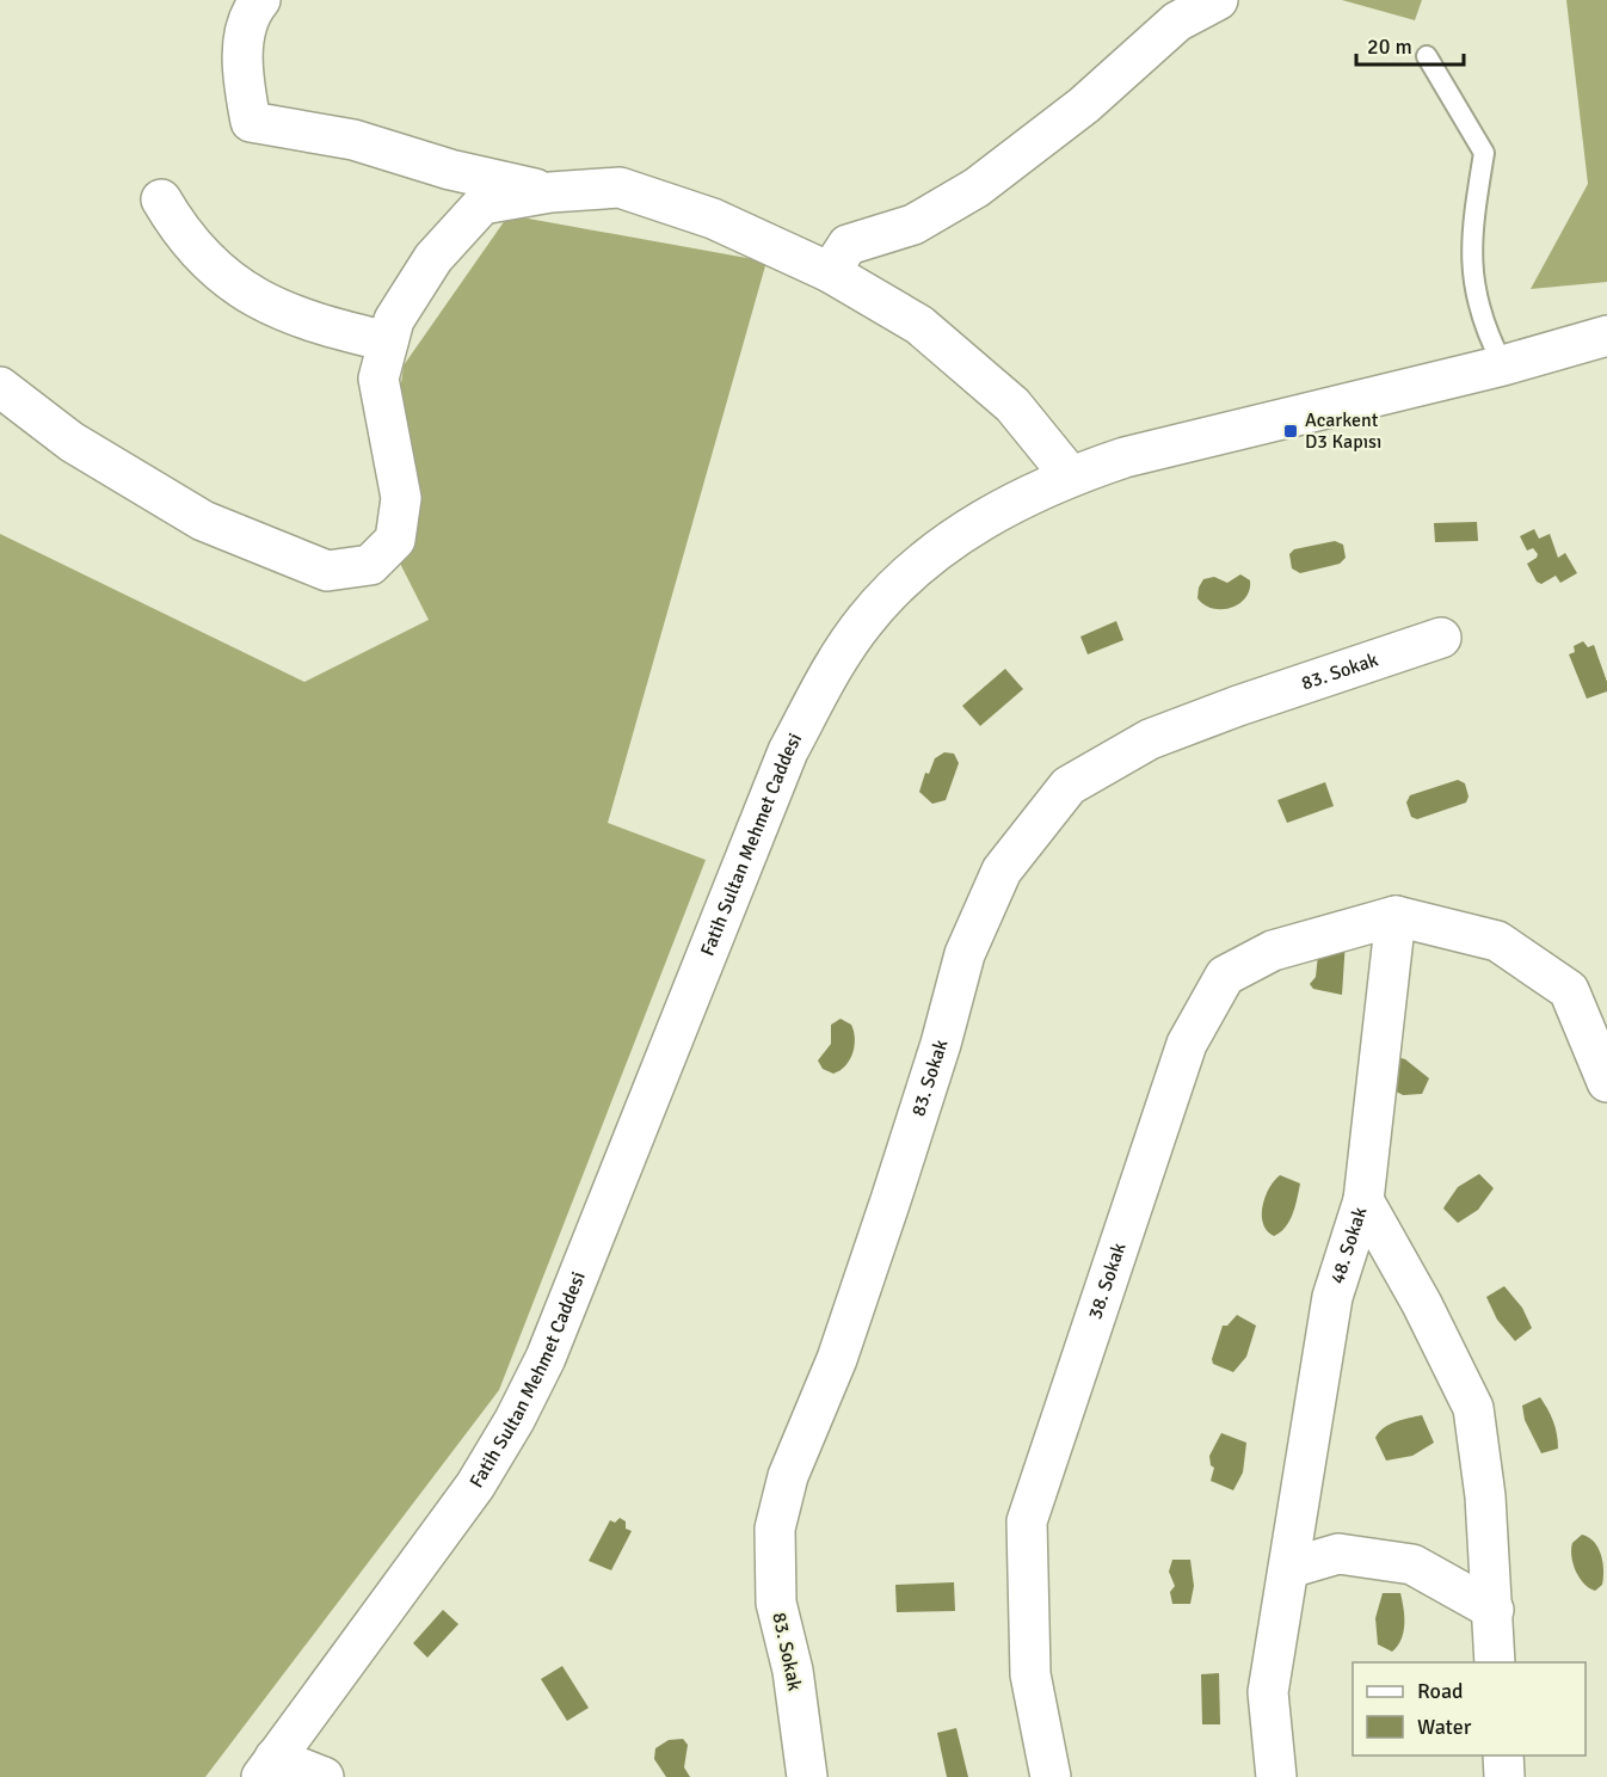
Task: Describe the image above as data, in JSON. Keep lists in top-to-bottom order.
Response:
{
  "streets": {
    "street": [
      "83. Sokak",
      "Fatih Sultan Mehmet Caddesi",
      "48. Sokak",
      "38. Sokak"
    ]
  },
  "places": {
    "transit": ["Acarkent D3 Kapısı"]
  },
  "legend": ["Road", "Water"],
  "scale_bar": "20 m"
}
